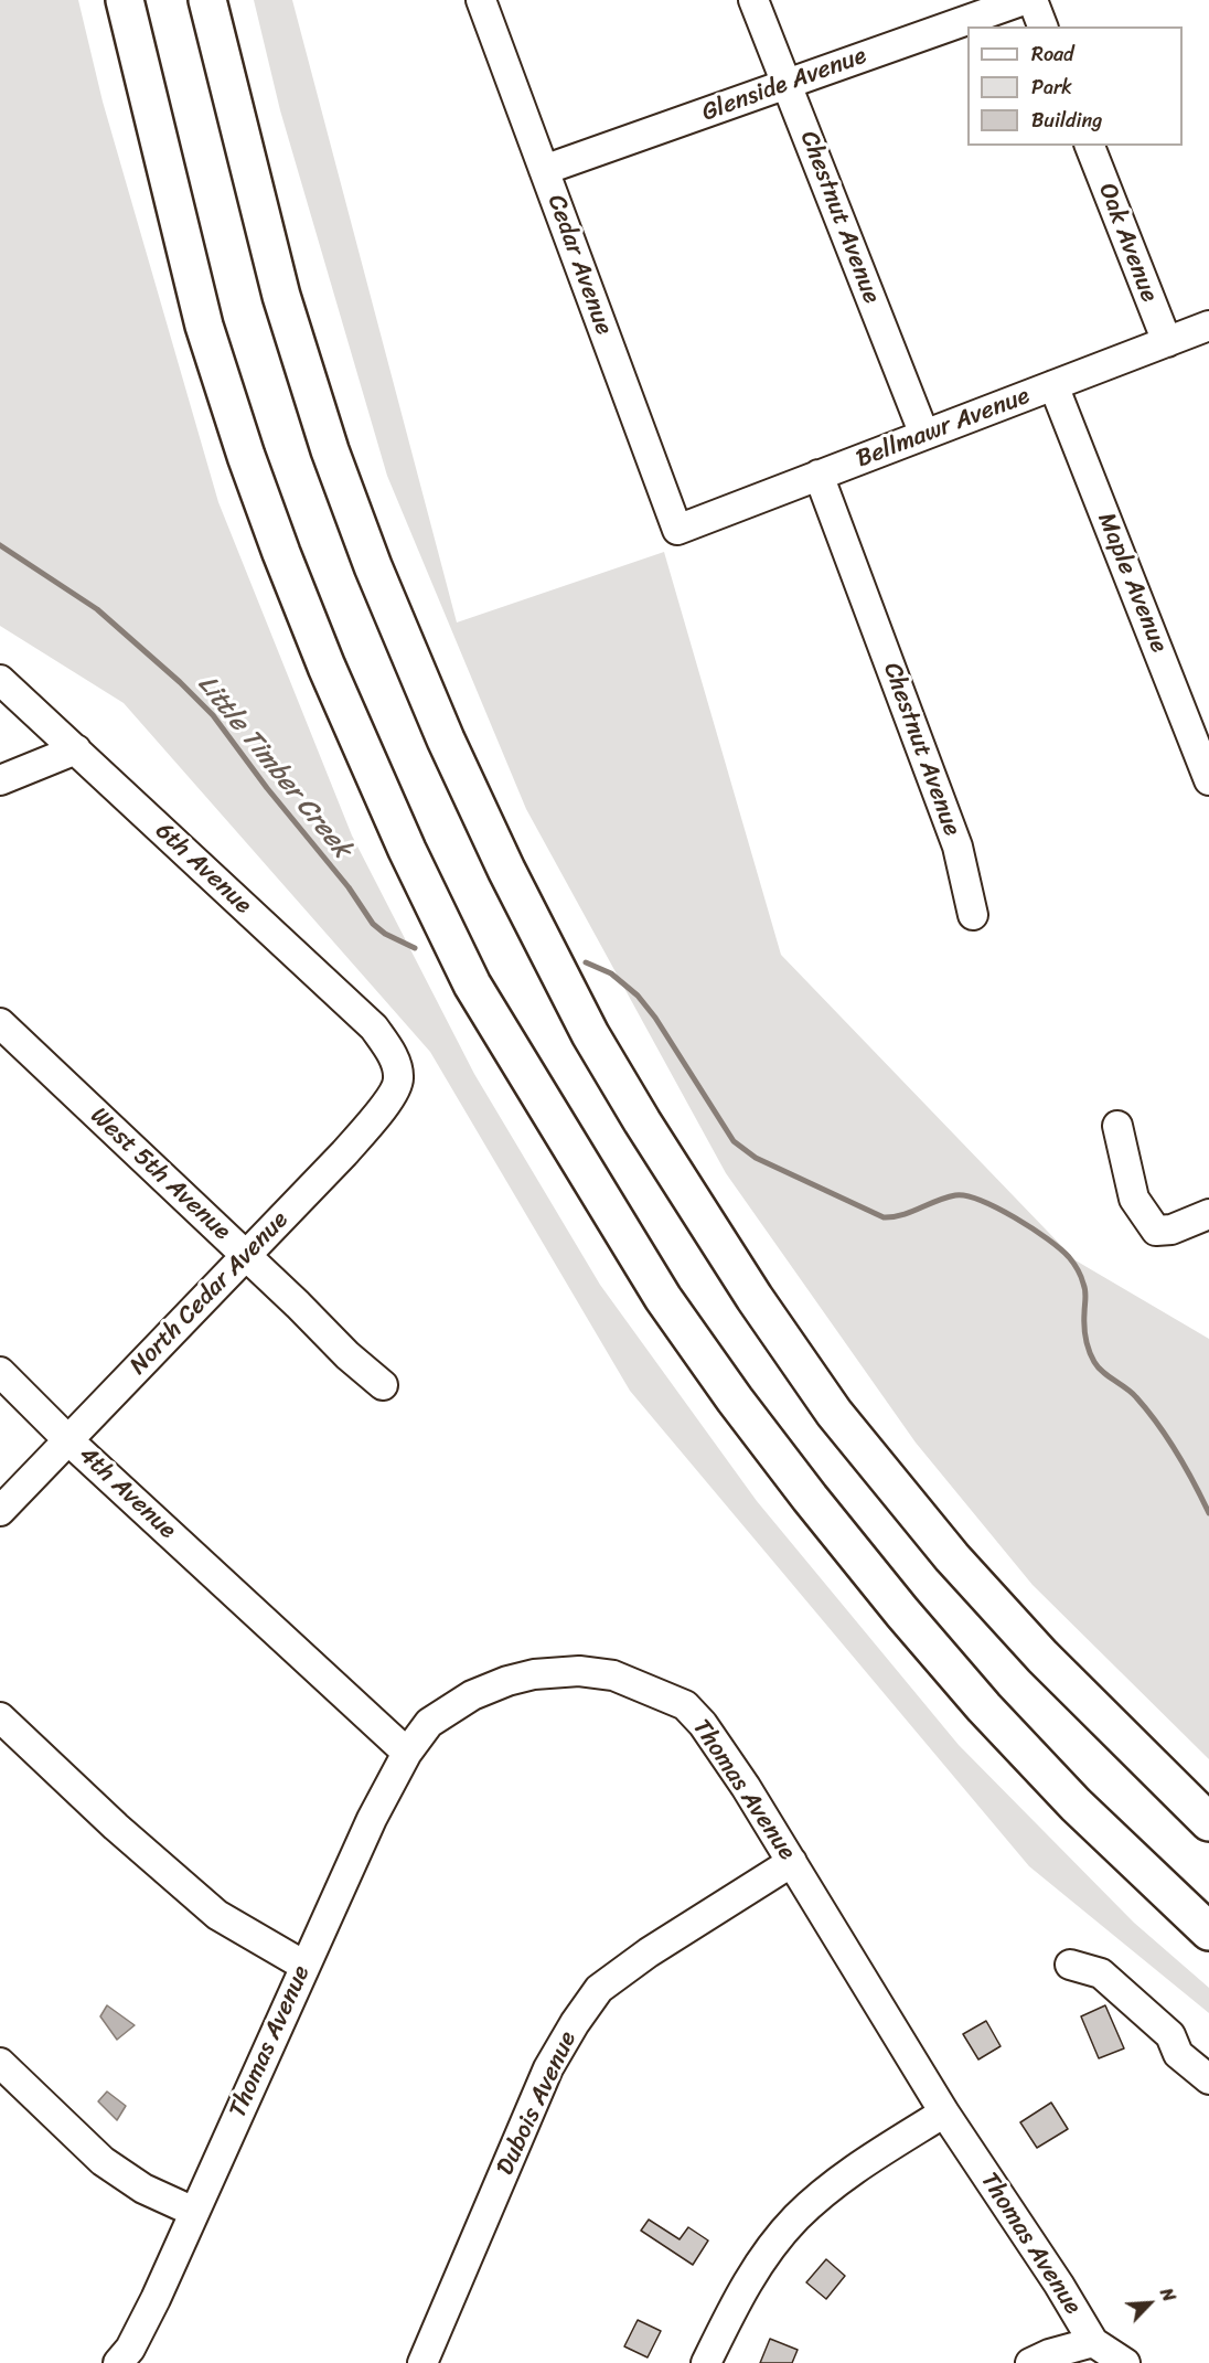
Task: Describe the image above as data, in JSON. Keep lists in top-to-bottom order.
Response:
{
  "streets": {
    "street": [
      "Glenside Avenue",
      "Chestnut Avenue",
      "Oak Avenue",
      "Cedar Avenue",
      "Bellmawr Avenue",
      "Maple Avenue",
      "6th Avenue",
      "West 5th Avenue",
      "North Cedar Avenue",
      "4th Avenue",
      "Thomas Avenue",
      "Dubois Avenue"
    ]
  },
  "crossings": [
    ["Glenside Avenue", "Chestnut Avenue"],
    ["Glenside Avenue", "Cedar Avenue"],
    ["Chestnut Avenue", "Bellmawr Avenue"],
    ["Oak Avenue", "Bellmawr Avenue"],
    ["Cedar Avenue", "Bellmawr Avenue"],
    ["Bellmawr Avenue", "Maple Avenue"],
    ["6th Avenue", "North Cedar Avenue"],
    ["West 5th Avenue", "North Cedar Avenue"],
    ["North Cedar Avenue", "4th Avenue"],
    ["4th Avenue", "Thomas Avenue"],
    ["Thomas Avenue", "Dubois Avenue"]
  ],
  "water": ["Little Timber Creek"],
  "legend": ["Road", "Park", "Building"],
  "north": "top right"
}
